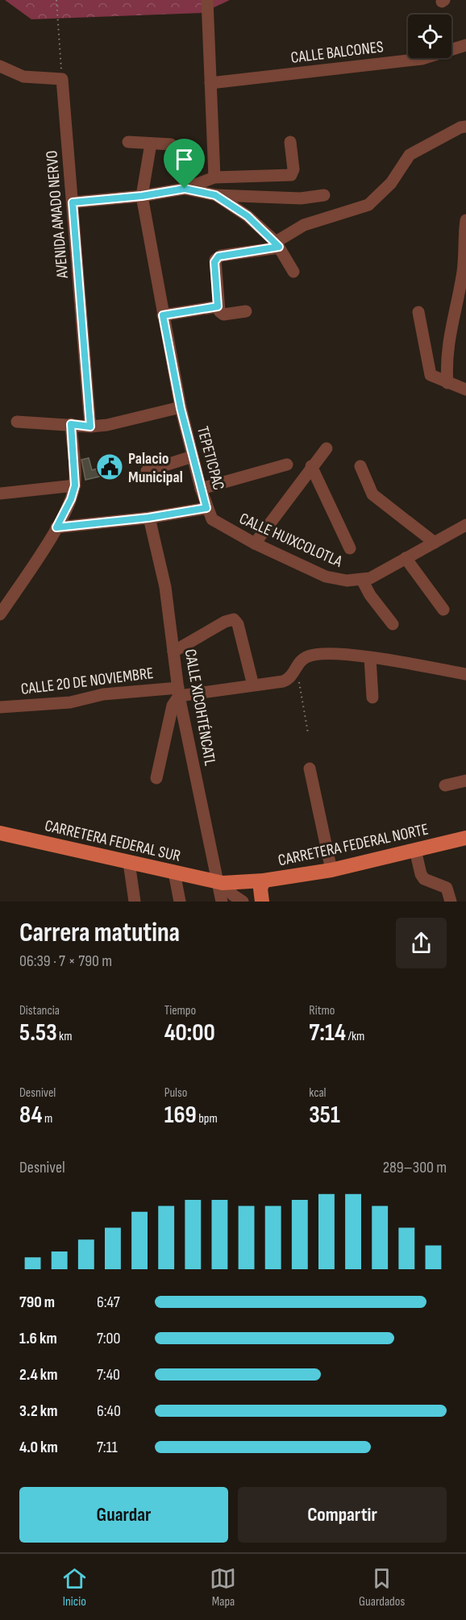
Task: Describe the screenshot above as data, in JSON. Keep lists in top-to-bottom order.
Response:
{
  "streets": {
    "main road": ["CARRETERA FEDERAL SUR", "CARRETERA FEDERAL NORTE"],
    "street": [
      "CALLE BALCONES",
      "AVENIDA AMADO NERVO",
      "TEPETICPAC",
      "CALLE HUIXCOLOTLA",
      "CALLE 20 DE NOVIEMBRE",
      "CALLE XICOHTÉNCATL"
    ]
  },
  "crossings": [
    ["TEPETICPAC", "CALLE HUIXCOLOTLA"],
    ["CALLE 20 DE NOVIEMBRE", "CALLE XICOHTÉNCATL"],
    ["CALLE XICOHTÉNCATL", "CARRETERA FEDERAL SUR"],
    ["CALLE XICOHTÉNCATL", "CARRETERA FEDERAL NORTE"],
    ["CARRETERA FEDERAL SUR", "CARRETERA FEDERAL NORTE"]
  ],
  "places": {
    "public building": ["Palacio Municipal"]
  },
  "page": {
    "heading": ["Carrera matutina", "06:39 · 7 × 790 m"],
    "stats": [
      ["Distancia", "5.53 km"],
      ["Tiempo", "40:00"],
      ["Ritmo", "7:14 /km"],
      ["Desnivel", "84 m"],
      ["Pulso", "169 bpm"],
      ["kcal", "351"]
    ],
    "chart": ["Desnivel", "289–300 m"],
    "list": [
      {
        "name": "790 m",
        "note": "6:47"
      },
      {
        "name": "1.6 km",
        "note": "7:00"
      },
      {
        "name": "2.4 km",
        "note": "7:40"
      },
      {
        "name": "3.2 km",
        "note": "6:40"
      },
      {
        "name": "4.0 km",
        "note": "7:11"
      }
    ],
    "buttons": ["Guardar", "Compartir"],
    "tabs": ["Inicio", "Mapa", "Guardados"]
  }
}
